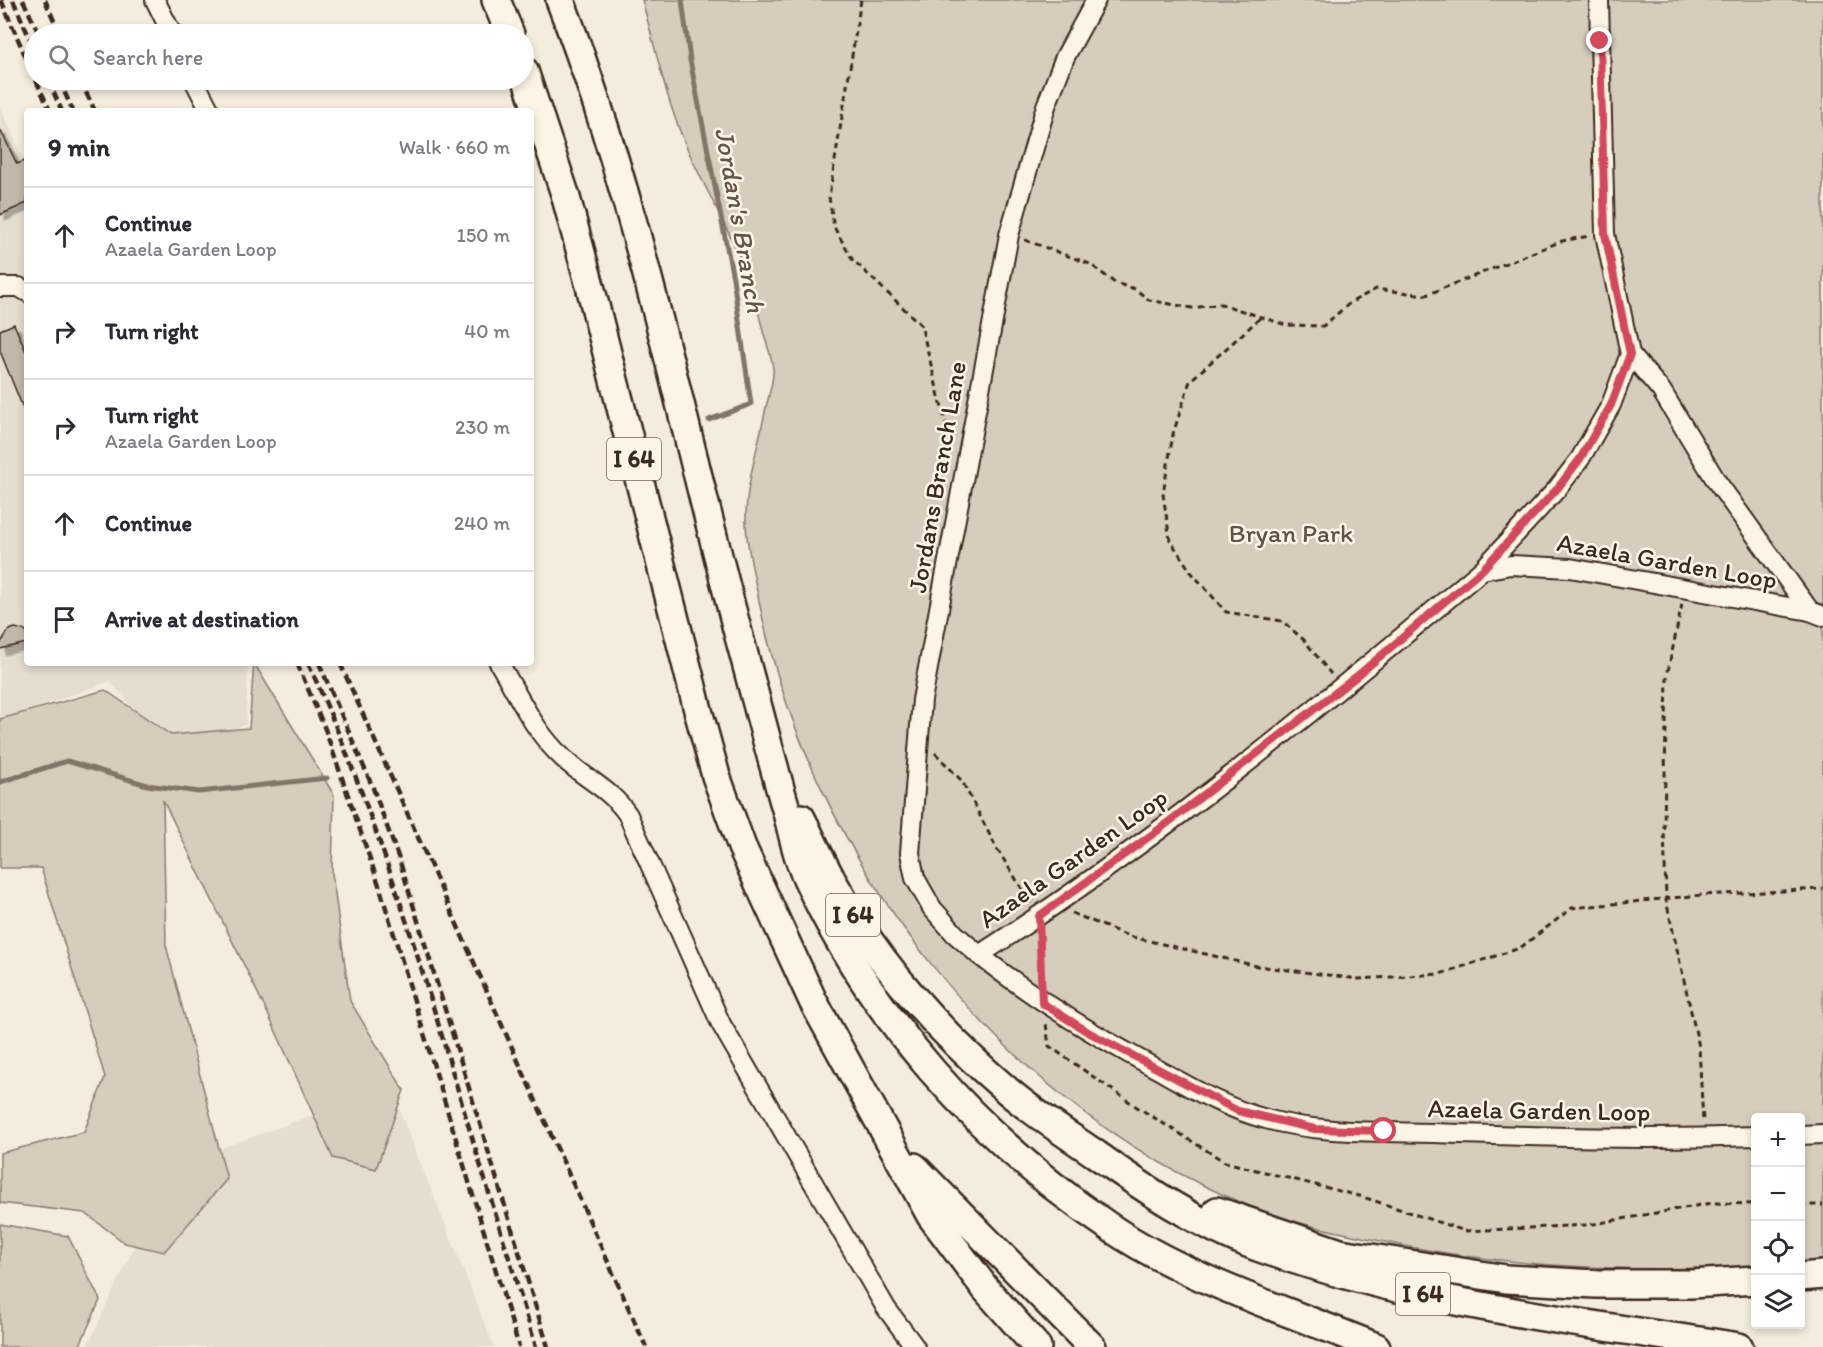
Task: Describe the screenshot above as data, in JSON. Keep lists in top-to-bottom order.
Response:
{
  "streets": {
    "highway": ["I 64"],
    "street": ["Jordans Branch Lane", "Azaela Garden Loop"]
  },
  "crossings": [
    ["Jordans Branch Lane", "Azaela Garden Loop"]
  ],
  "water": ["Jordan's Branch"],
  "parks": ["Bryan Park"],
  "page": {
    "search": "Search here",
    "heading": ["9 min", "Walk · 660 m"],
    "list": [
      ["Continue", "Azaela Garden Loop", "150 m"],
      ["Turn right", "40 m"],
      ["Turn right", "Azaela Garden Loop", "230 m"],
      ["Continue", "240 m"],
      "Arrive at destination"
    ],
    "map_buttons": ["+", "−"]
  }
}
